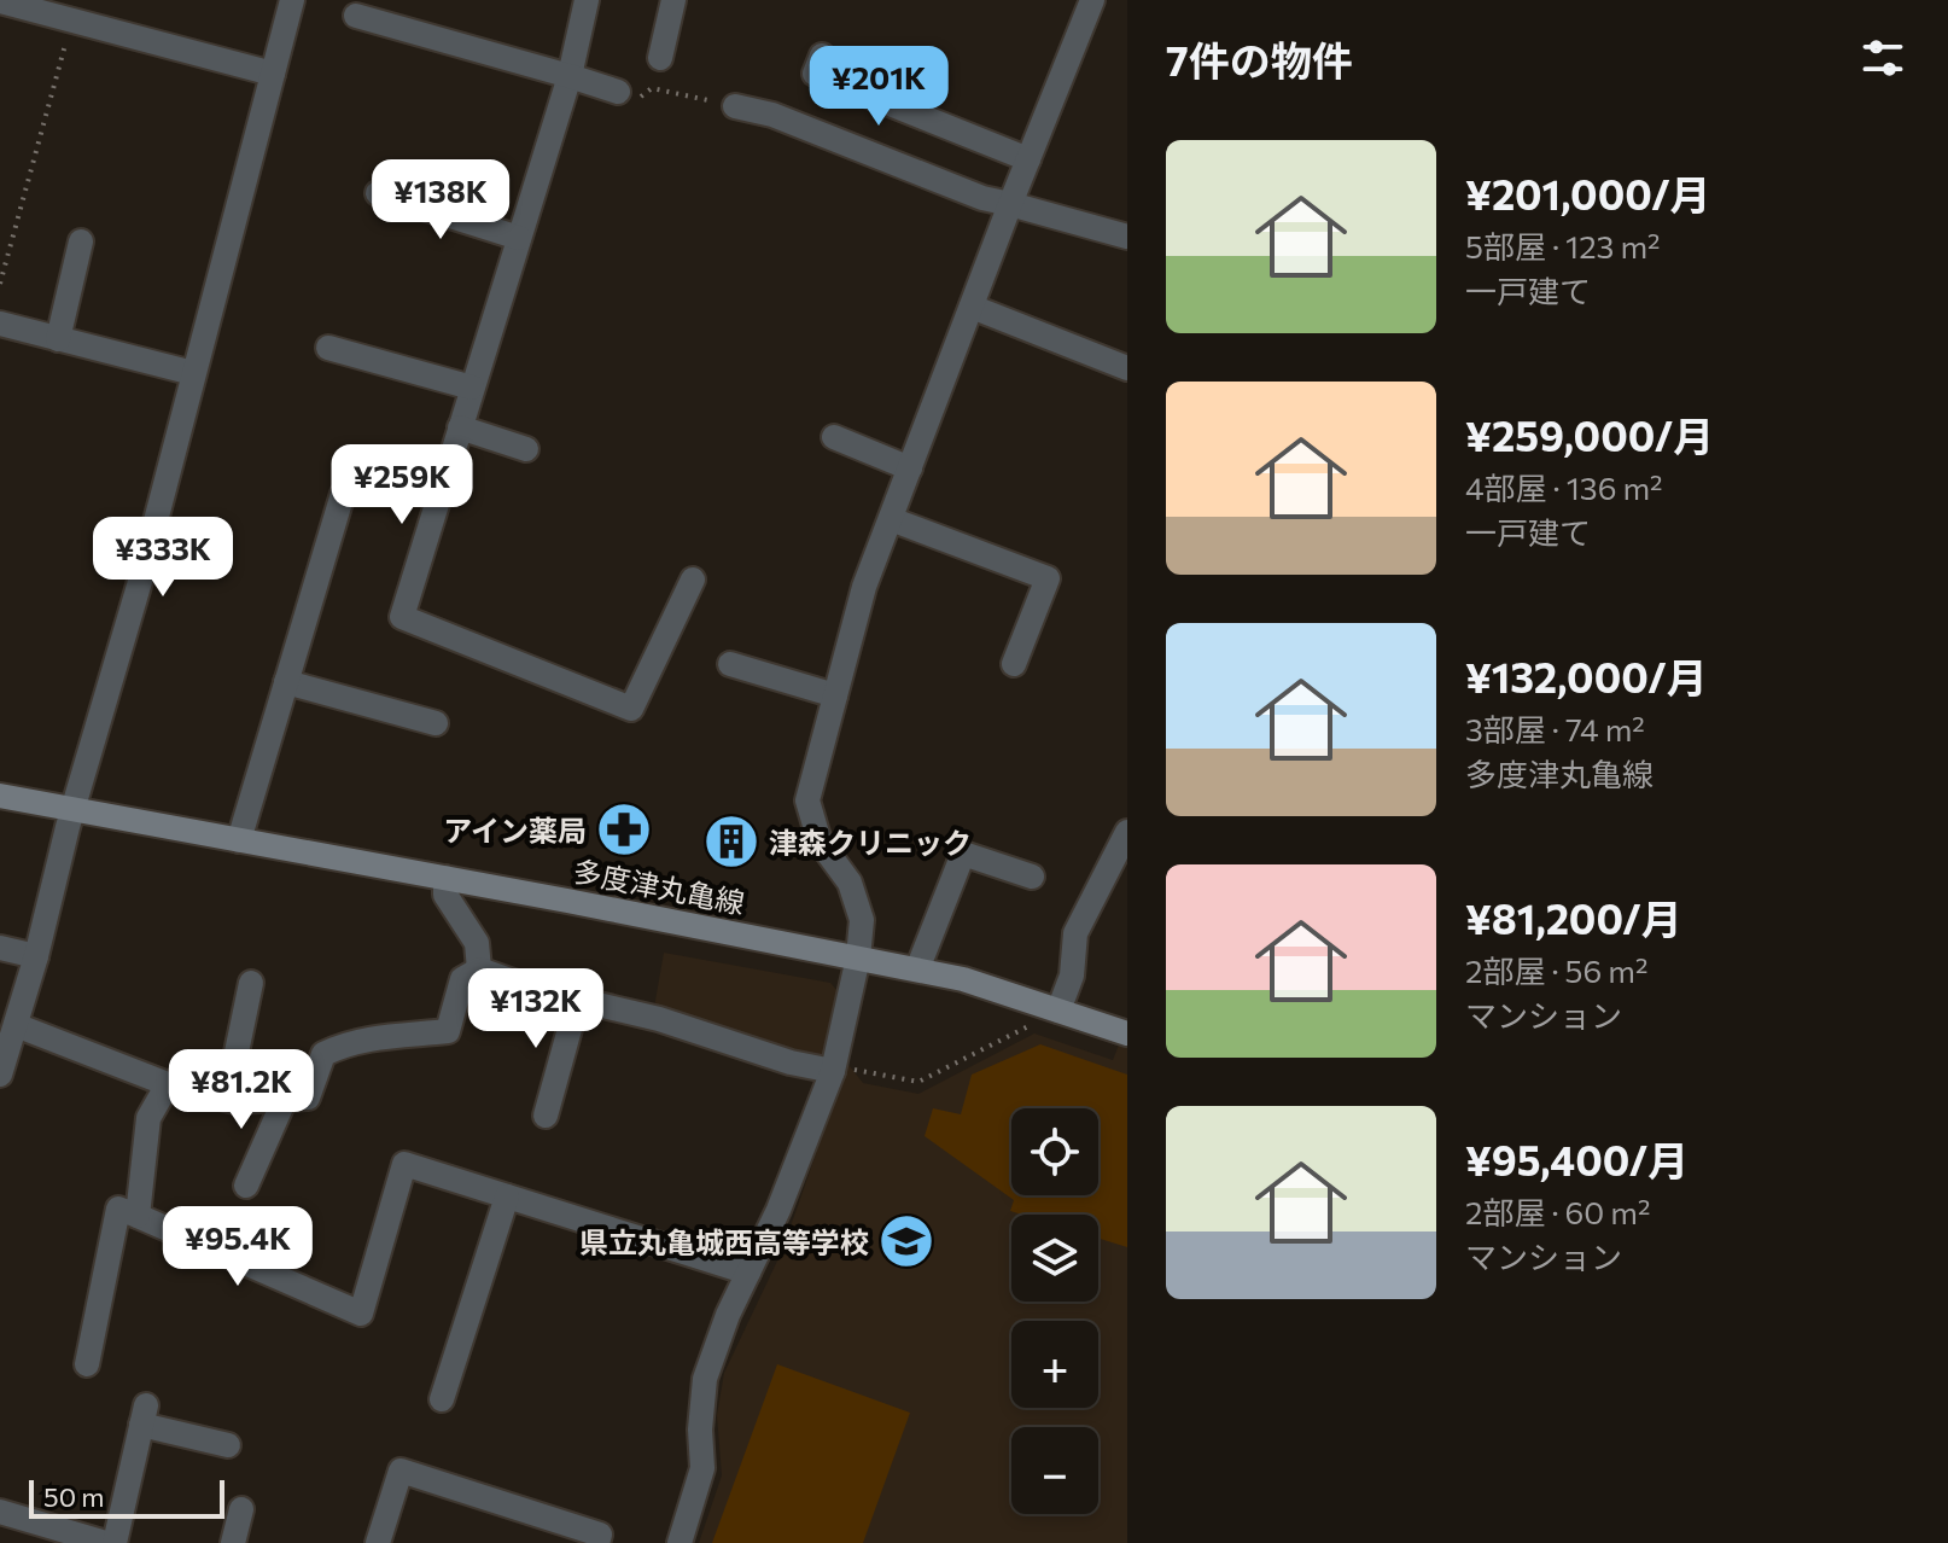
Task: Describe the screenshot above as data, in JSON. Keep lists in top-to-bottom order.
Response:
{
  "streets": {
    "main road": ["多度津丸亀線"]
  },
  "places": {
    "pharmacy": ["アイン薬局"],
    "building": ["津森クリニック"],
    "school or university": ["県立丸亀城西高等学校"]
  },
  "scale_bar": "50 m",
  "page": {
    "heading": "7件の物件",
    "price": [
      "¥201K",
      "¥138K",
      "¥259K",
      "¥333K",
      "¥132K",
      "¥81.2K",
      "¥95.4K"
    ],
    "list": [
      {
        "name": "¥201,000/月",
        "note": "5部屋 · 123 m² · 一戸建て"
      },
      {
        "name": "¥259,000/月",
        "note": "4部屋 · 136 m² · 一戸建て"
      },
      {
        "name": "¥132,000/月",
        "note": "3部屋 · 74 m² · 多度津丸亀線"
      },
      {
        "name": "¥81,200/月",
        "note": "2部屋 · 56 m² · マンション"
      },
      {
        "name": "¥95,400/月",
        "note": "2部屋 · 60 m² · マンション"
      }
    ],
    "map_buttons": ["+", "−"],
    "scale": "50 m"
  }
}
